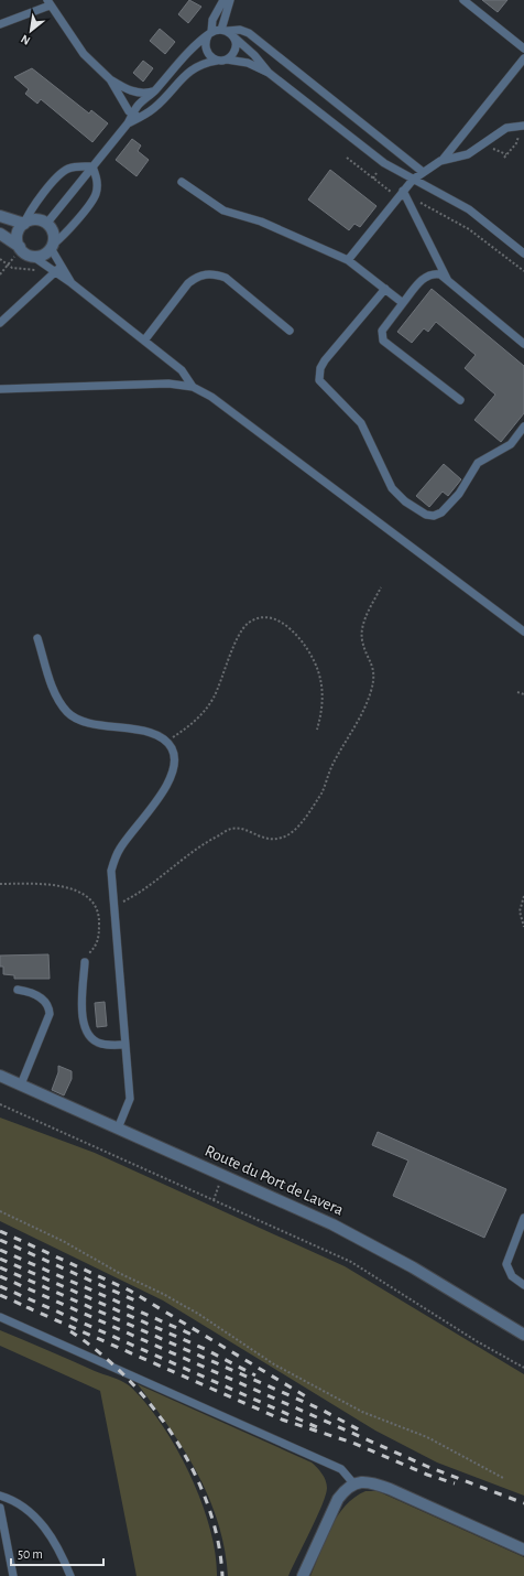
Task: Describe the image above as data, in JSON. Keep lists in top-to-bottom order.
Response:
{
  "streets": {
    "street": ["Route du Port de Lavera"]
  },
  "scale_bar": "50 m",
  "north": "bottom left"
}
